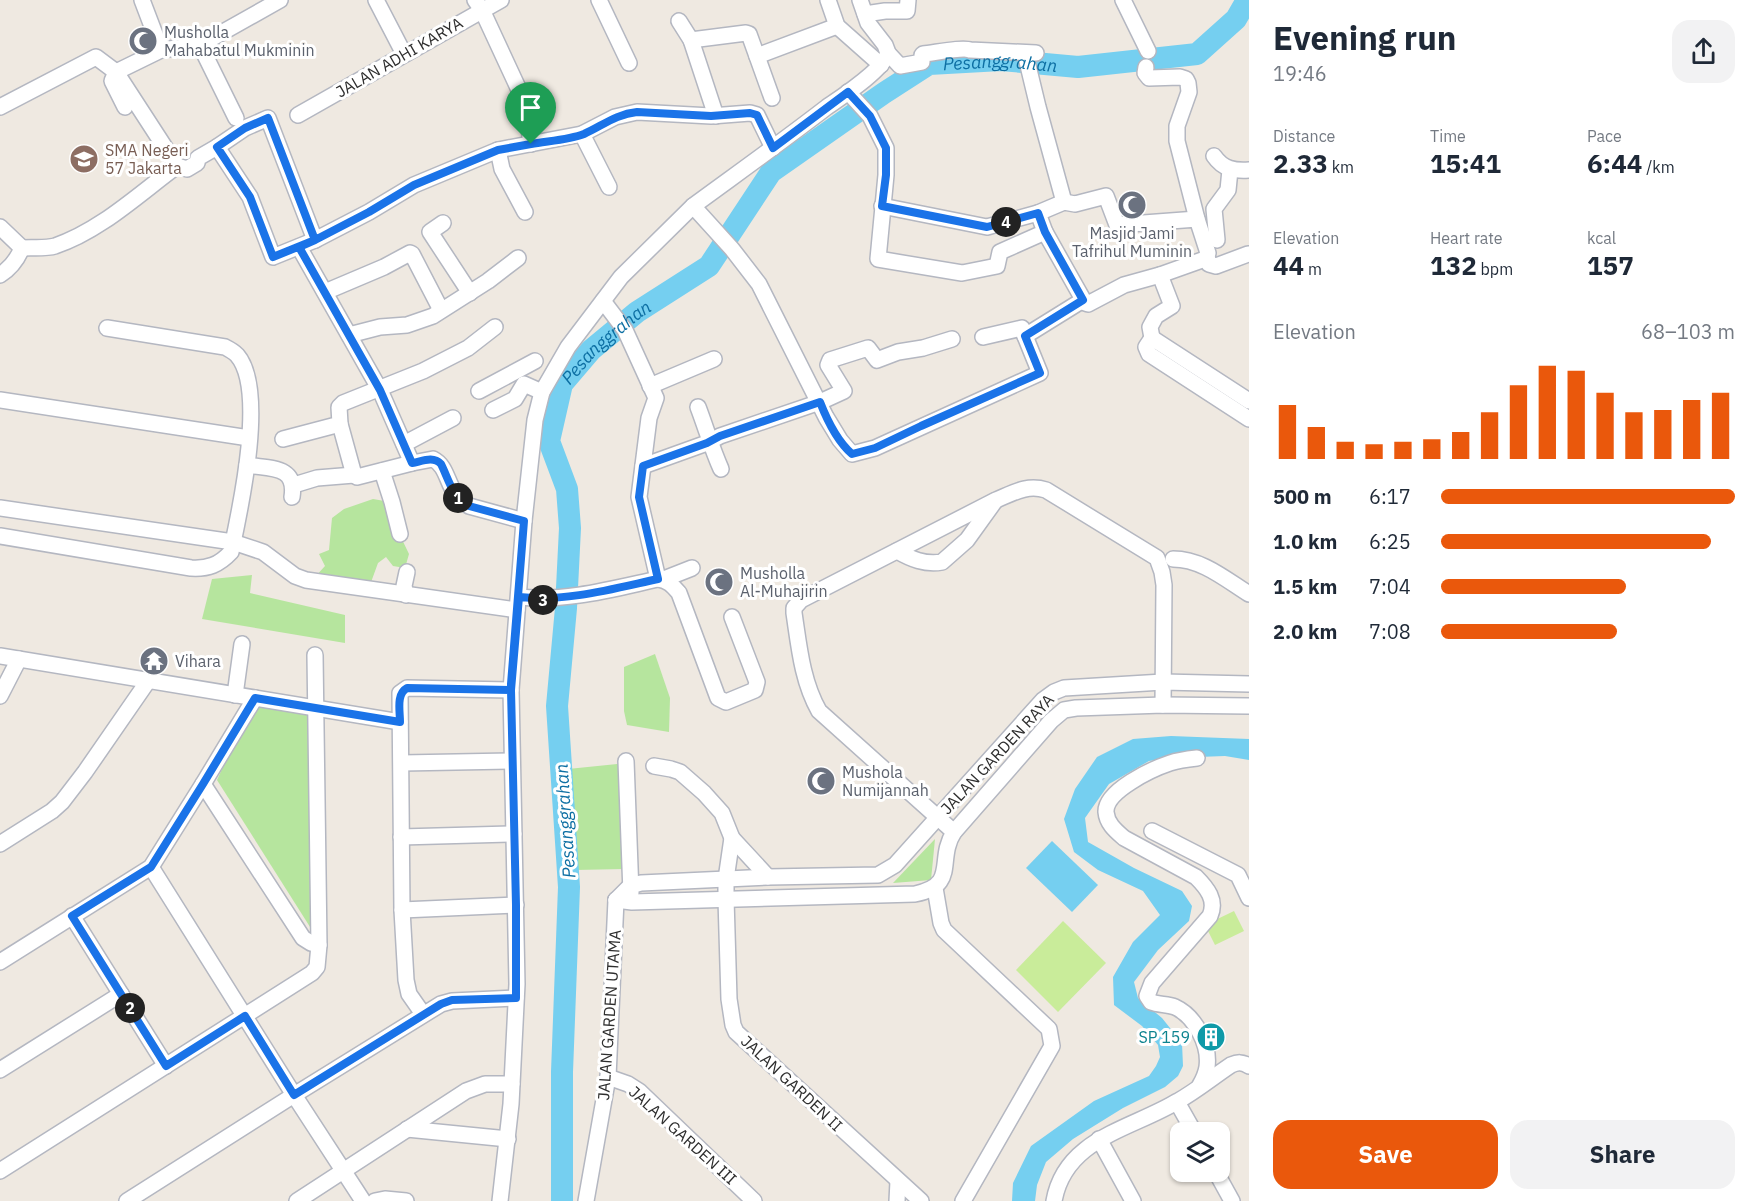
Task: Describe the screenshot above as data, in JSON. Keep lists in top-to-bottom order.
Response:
{
  "streets": {
    "street": [
      "JALAN ADHI KARYA",
      "JALAN GARDEN RAYA",
      "JALAN GARDEN UTAMA",
      "JALAN GARDEN II",
      "JALAN GARDEN III"
    ]
  },
  "crossings": [
    ["JALAN GARDEN UTAMA", "JALAN GARDEN III"]
  ],
  "water": ["Pesanggrahan"],
  "places": {
    "mosque": [
      "Musholla Mahabatul Mukminin",
      "Masjid Jami Tafrihul Muminin",
      "Musholla Al-Muhajirin",
      "Mushola Numijannah"
    ],
    "school or university": ["SMA Negeri 57 Jakarta"],
    "temple": ["Vihara"],
    "building": ["SP 159"]
  },
  "page": {
    "heading": ["Evening run", "19:46"],
    "stats": [
      ["Distance", "2.33 km"],
      ["Time", "15:41"],
      ["Pace", "6:44 /km"],
      ["Elevation", "44 m"],
      ["Heart rate", "132 bpm"],
      ["kcal", "157"]
    ],
    "pins": [
      "4",
      "1",
      "3",
      "2"
    ],
    "chart": ["Elevation", "68–103 m"],
    "list": [
      {
        "name": "500 m",
        "note": "6:17"
      },
      {
        "name": "1.0 km",
        "note": "6:25"
      },
      {
        "name": "1.5 km",
        "note": "7:04"
      },
      {
        "name": "2.0 km",
        "note": "7:08"
      }
    ],
    "buttons": ["Save", "Share"]
  }
}
